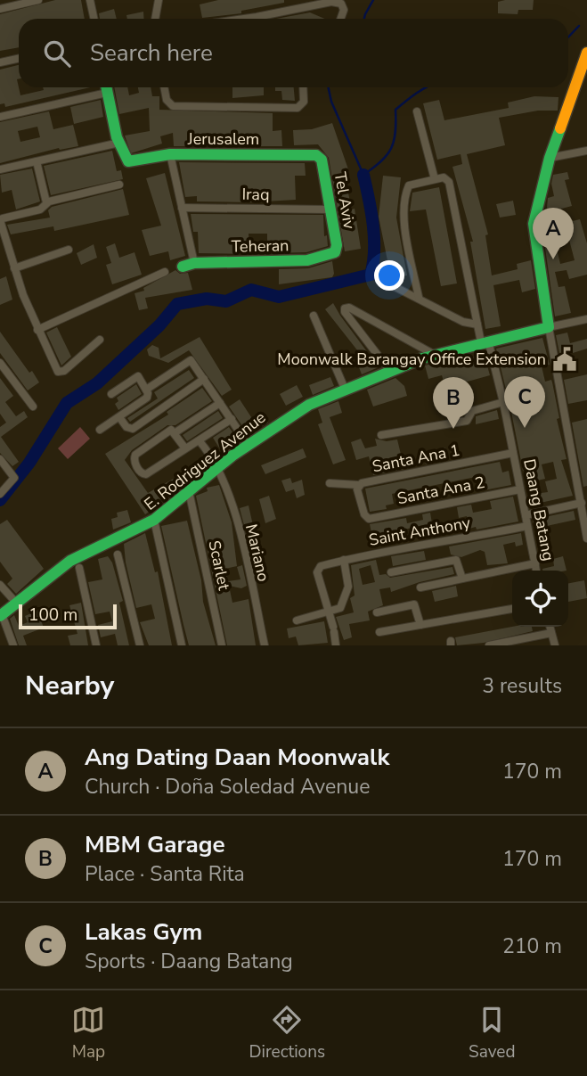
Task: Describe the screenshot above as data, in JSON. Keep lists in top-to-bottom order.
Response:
{
  "streets": {
    "main road": [
      "Jerusalem",
      "Tel Aviv",
      "Teheran",
      "E. Rodriguez Avenue"
    ],
    "street": [
      "Iraq",
      "Santa Ana 1",
      "Santa Ana 2",
      "Daang Batang",
      "Saint Anthony",
      "Mariano",
      "Scarlet"
    ]
  },
  "crossings": [
    ["Jerusalem", "Tel Aviv"],
    ["Iraq", "Tel Aviv"],
    ["Tel Aviv", "Teheran"],
    ["Santa Ana 1", "Santa Ana 2"],
    ["Santa Ana 1", "Daang Batang"],
    ["E. Rodriguez Avenue", "Daang Batang"],
    ["E. Rodriguez Avenue", "Mariano"],
    ["E. Rodriguez Avenue", "Scarlet"],
    ["Santa Ana 2", "Daang Batang"],
    ["Daang Batang", "Saint Anthony"]
  ],
  "places": {
    "public building": ["Moonwalk Barangay Office Extension"]
  },
  "scale_bar": "100 m",
  "page": {
    "search": "Search here",
    "pins": ["A", "C", "B"],
    "scale": "100 m",
    "heading": ["Nearby", "3 results"],
    "list": [
      {
        "mark": "A",
        "name": "Ang Dating Daan Moonwalk",
        "note": "Church · Doña Soledad Avenue",
        "value": "170 m"
      },
      {
        "mark": "B",
        "name": "MBM Garage",
        "note": "Place · Santa Rita",
        "value": "170 m"
      },
      {
        "mark": "C",
        "name": "Lakas Gym",
        "note": "Sports · Daang Batang",
        "value": "210 m"
      }
    ],
    "nav": ["Map", "Directions", "Saved"]
  }
}
